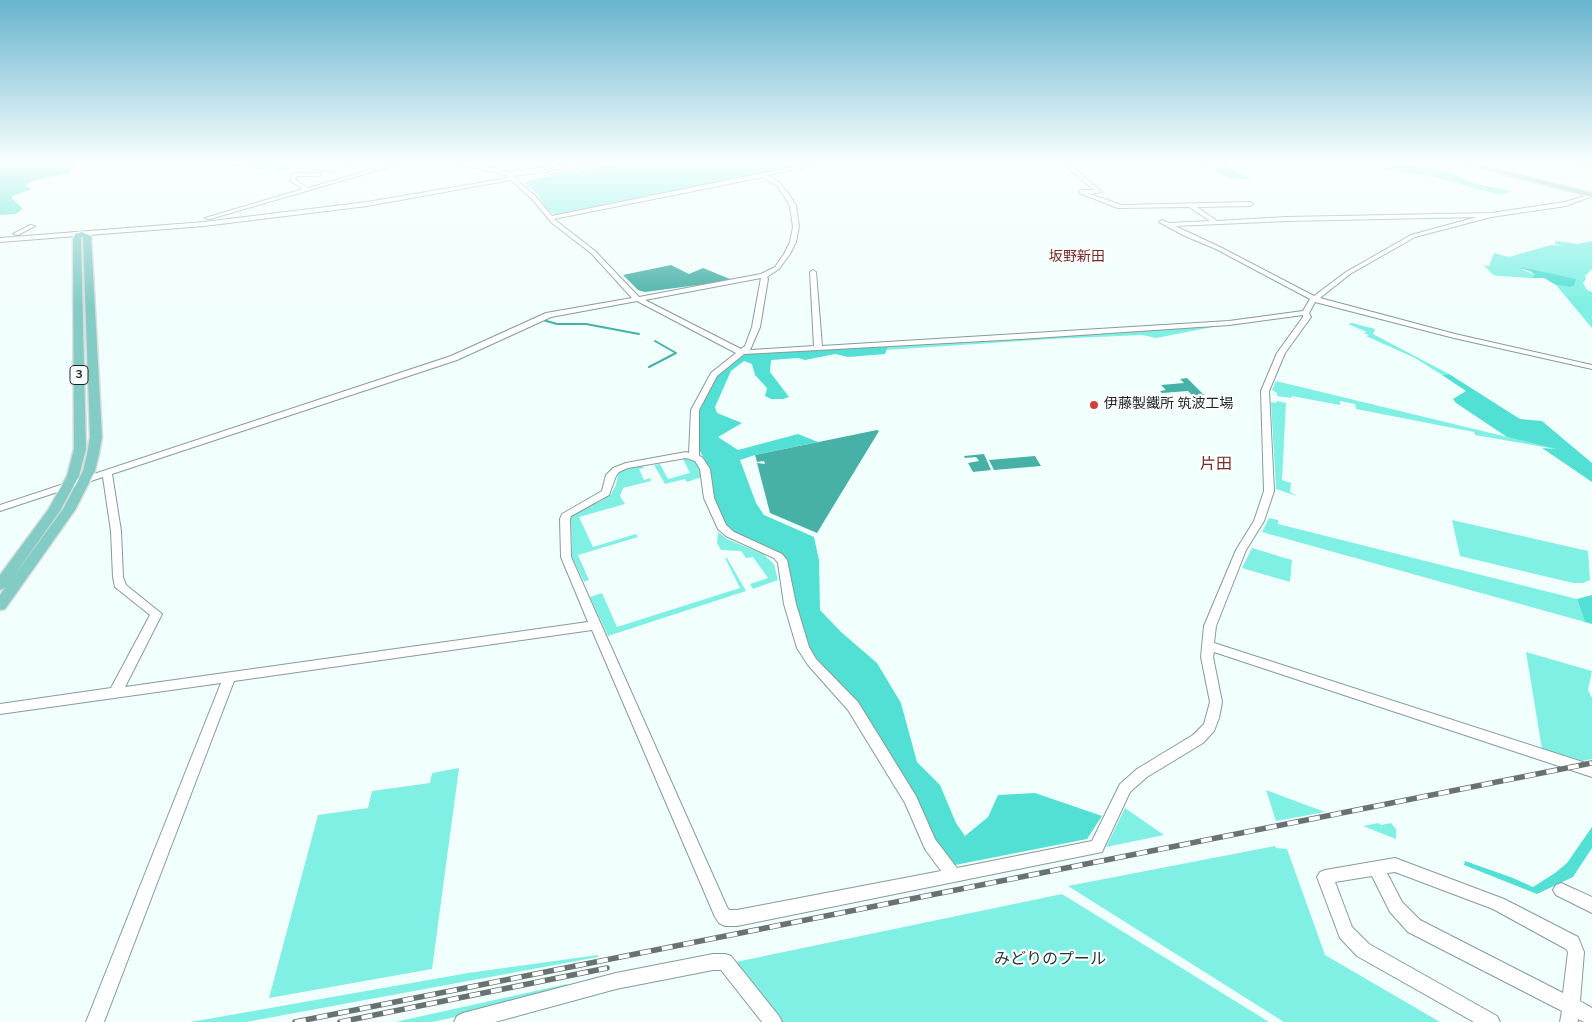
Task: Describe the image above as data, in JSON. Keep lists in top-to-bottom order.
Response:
{
  "streets": {
    "main road": ["3"]
  },
  "districts": ["坂野新田", "片田"],
  "parks": ["みどりのプール"],
  "places": ["伊藤製鐵所 筑波工場"]
}
